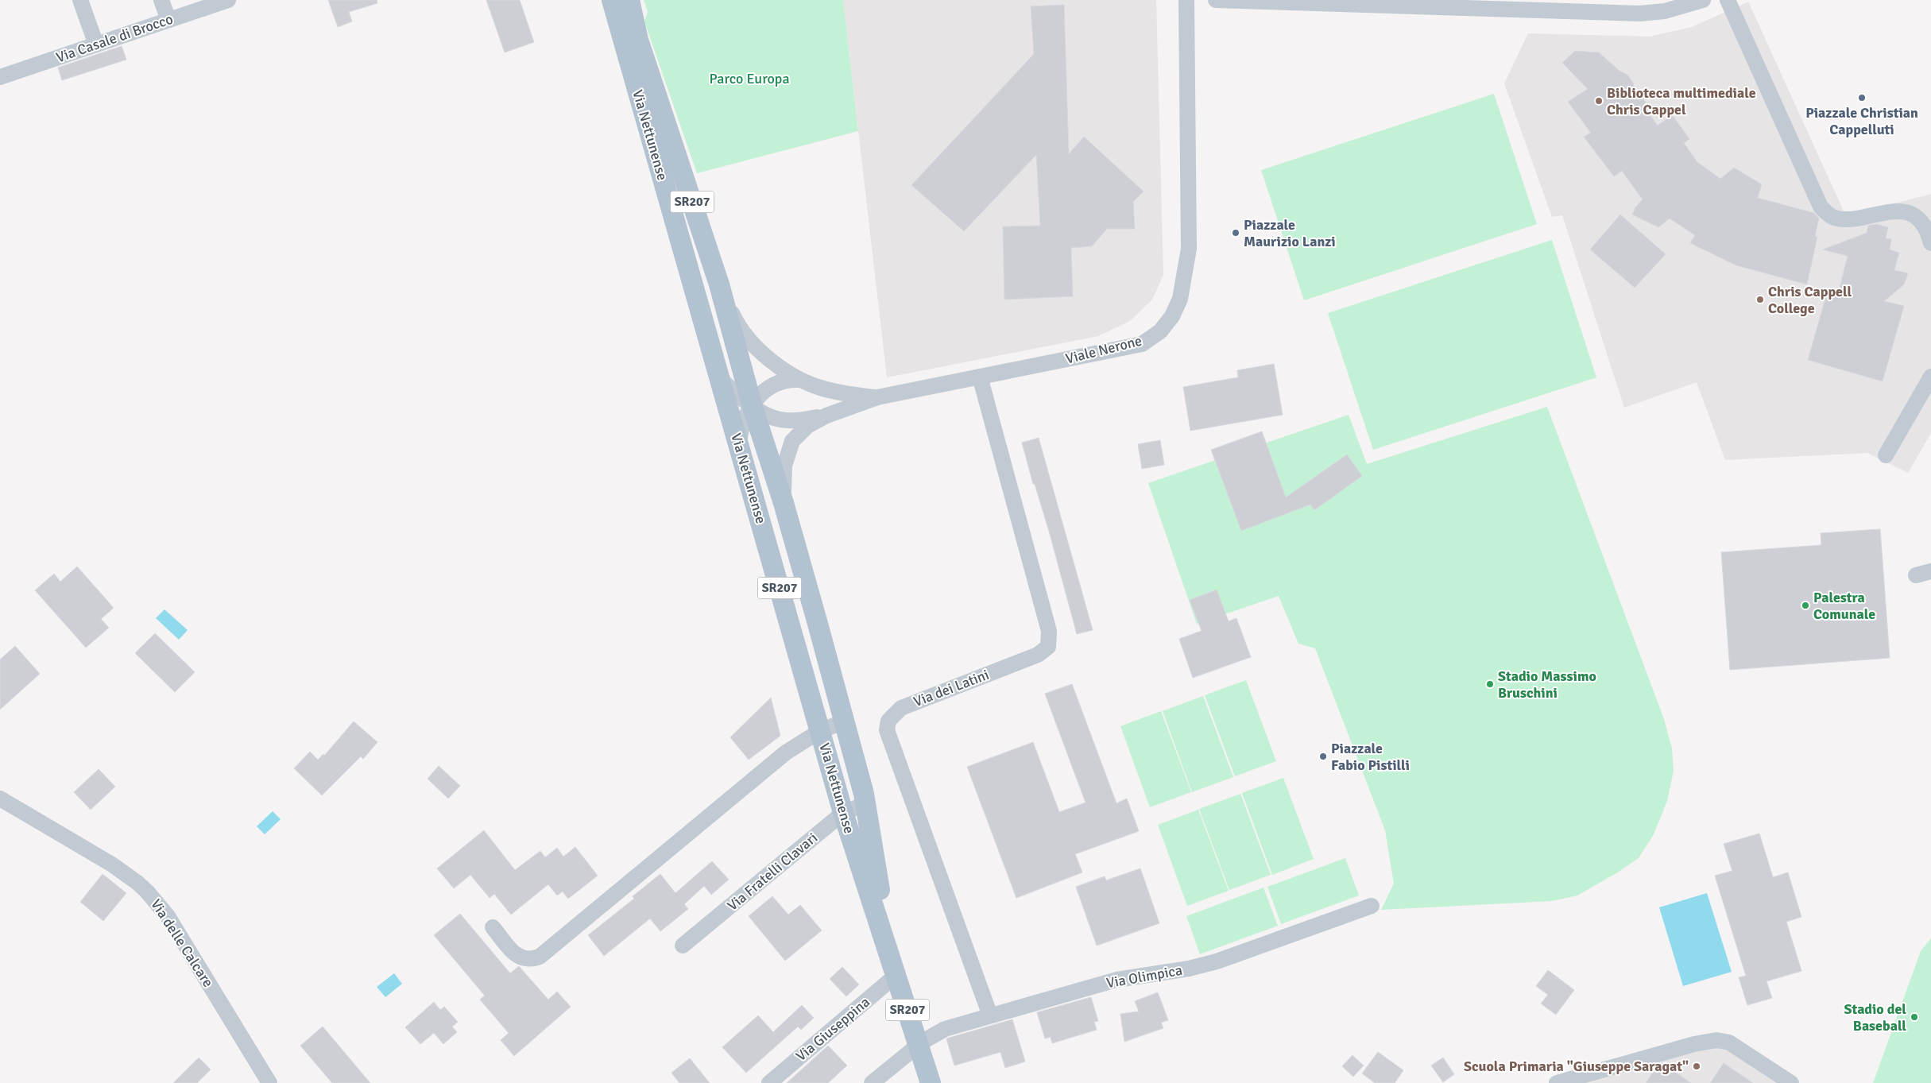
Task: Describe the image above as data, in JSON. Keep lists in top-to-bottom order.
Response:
{
  "streets": {
    "main road": ["Via Nettunense", "SR207"],
    "street": [
      "Via Casale di Brocco",
      "Viale Nerone",
      "Via dei Latini",
      "Via Fratelli Clavari",
      "Via delle Calcare",
      "Via Olimpica",
      "Via Giuseppina"
    ]
  },
  "crossings": [
    ["Via Nettunense", "Viale Nerone"],
    ["Via Nettunense", "Via Fratelli Clavari"],
    ["Via Nettunense", "Via Olimpica"],
    ["Via Nettunense", "Via Giuseppina"],
    ["Viale Nerone", "Via dei Latini"],
    ["Via dei Latini", "Via Olimpica"]
  ],
  "parks": ["Parco Europa"],
  "places": [
    "Piazzale Christian Cappelluti",
    "Biblioteca multimediale Chris Cappel",
    "Piazzale Maurizio Lanzi",
    "Chris Cappell College",
    "Palestra Comunale",
    "Stadio Massimo Bruschini",
    "Piazzale Fabio Pistilli",
    "Stadio del Baseball",
    "Scuola Primaria \"Giuseppe Saragat\""
  ]
}
